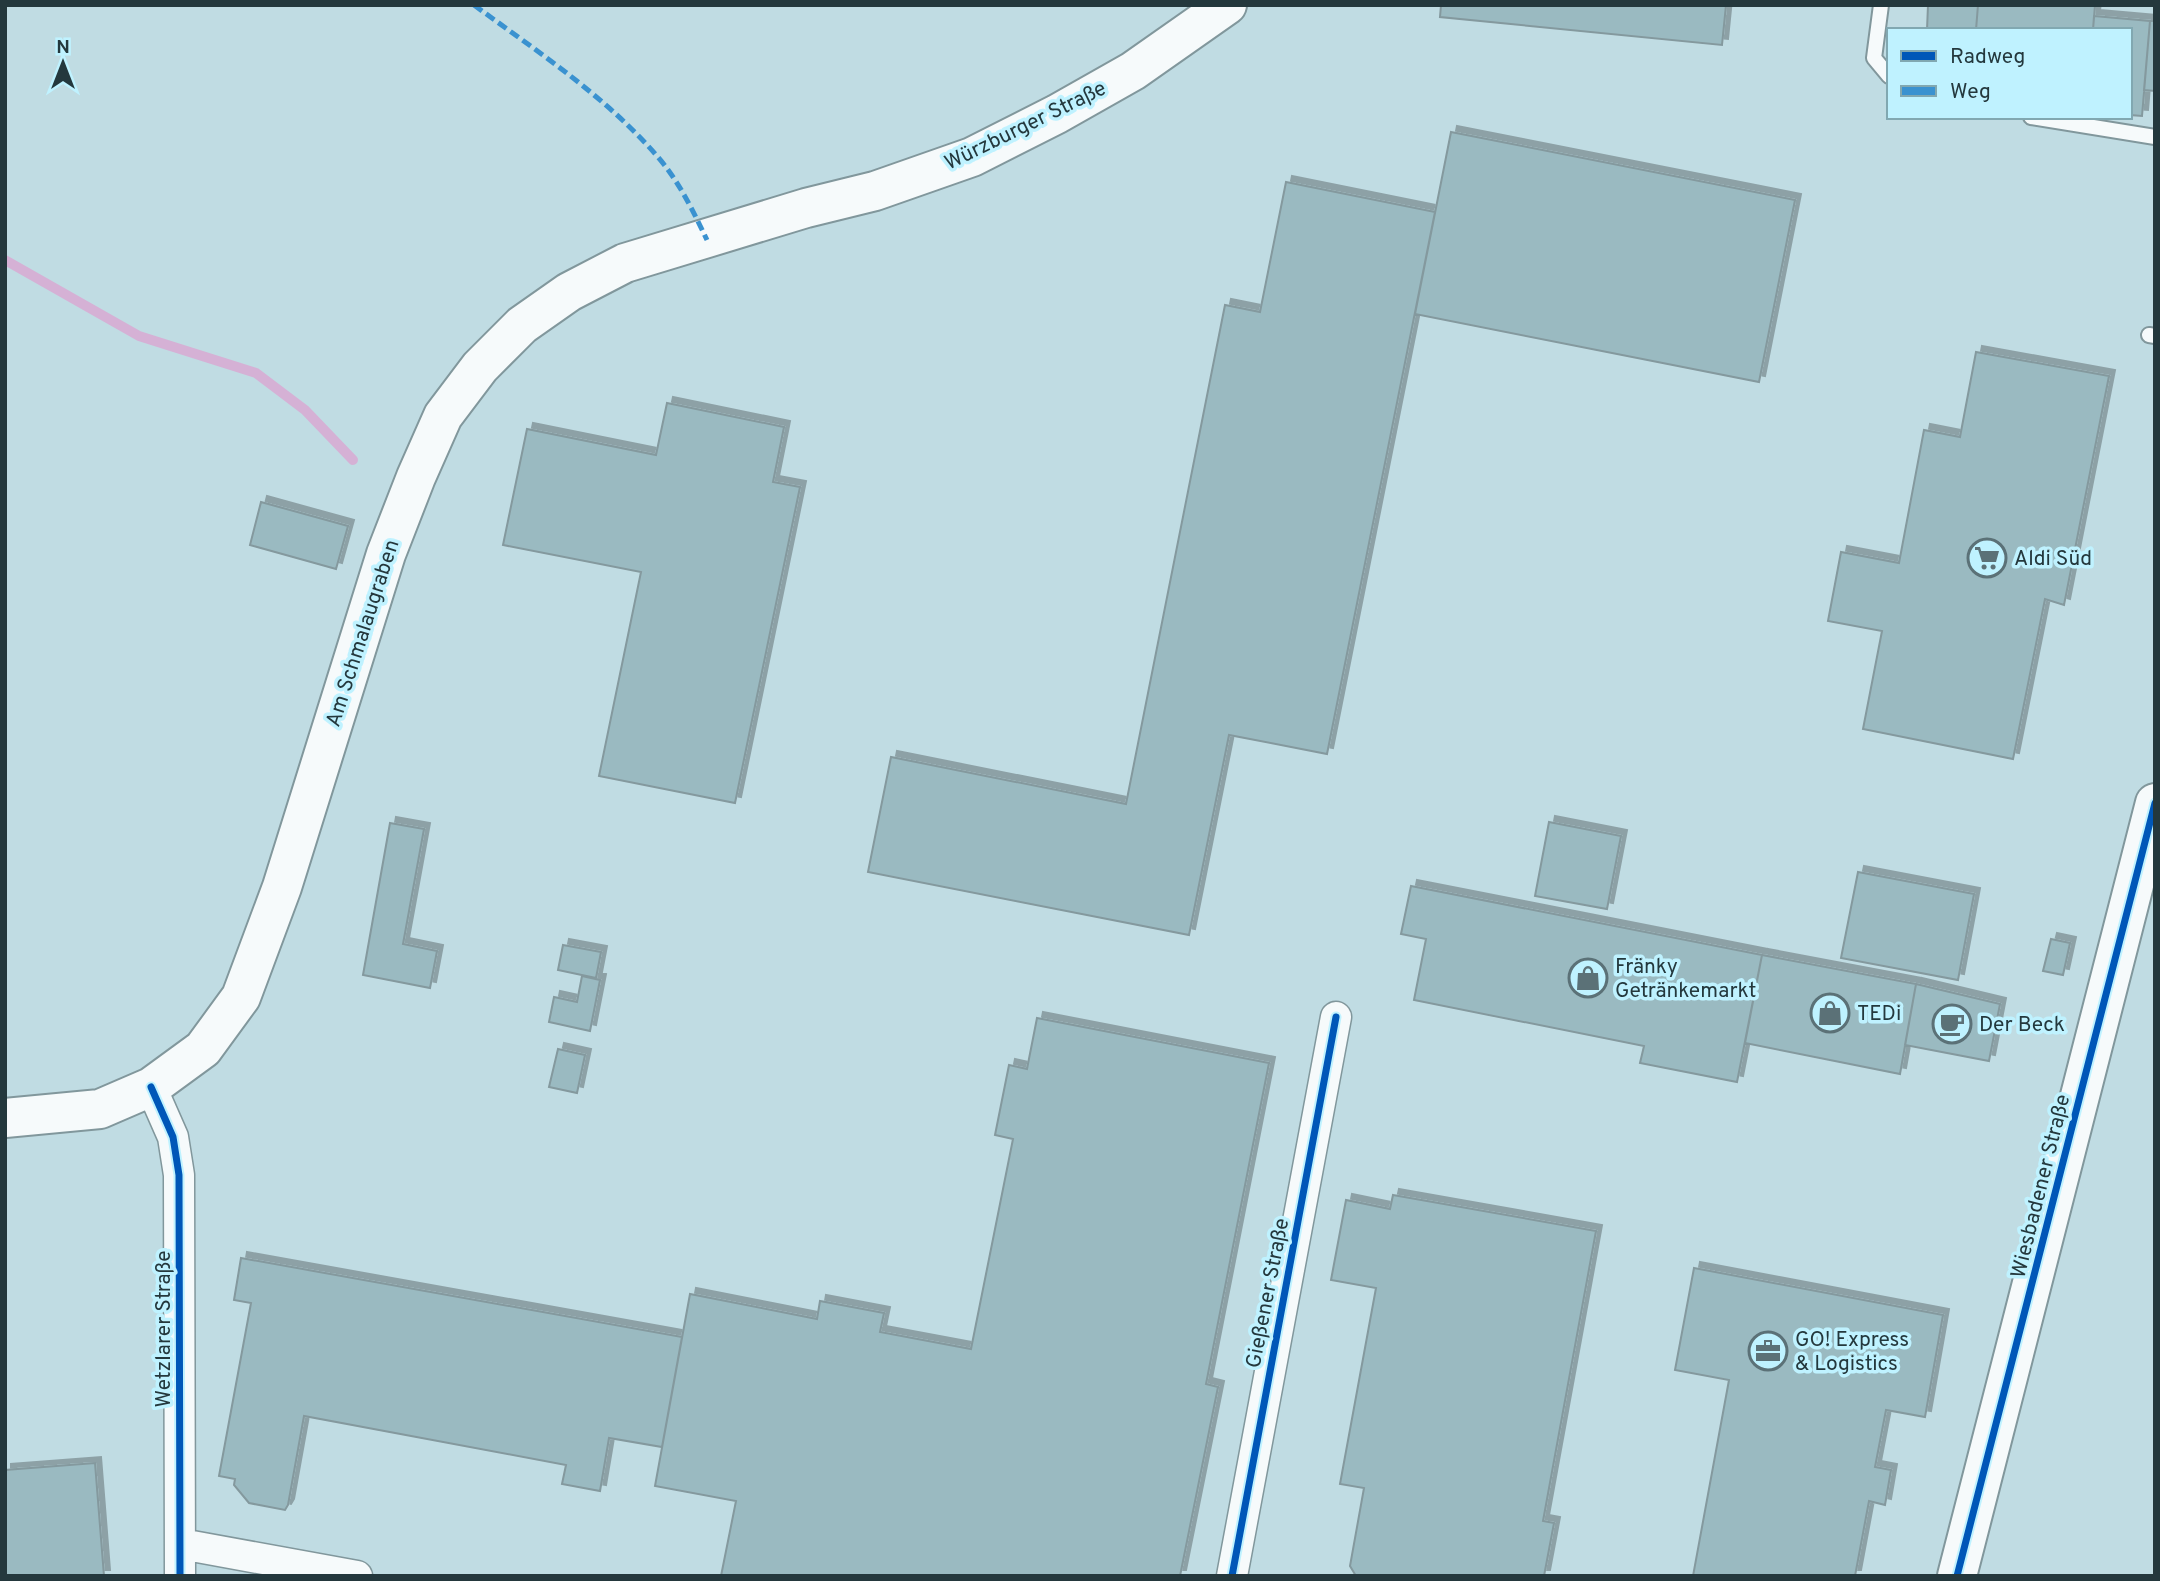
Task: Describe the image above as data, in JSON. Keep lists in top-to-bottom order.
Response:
{
  "streets": {
    "main road": ["Würzburger Straße", "Am Schmalaugraben", "Wiesbadener Straße"],
    "street": ["Gießener Straße", "Wetzlarer Straße"]
  },
  "crossings": [
    ["Würzburger Straße", "Am Schmalaugraben"],
    ["Am Schmalaugraben", "Wetzlarer Straße"]
  ],
  "places": {
    "supermarket": ["Aldi Süd"],
    "shop": ["Fränky Getränkemarkt", "TEDi"],
    "cafe": ["Der Beck"],
    "office": ["GO! Express & Logistics"]
  },
  "legend": ["Radweg", "Weg"],
  "north": "top"
}
